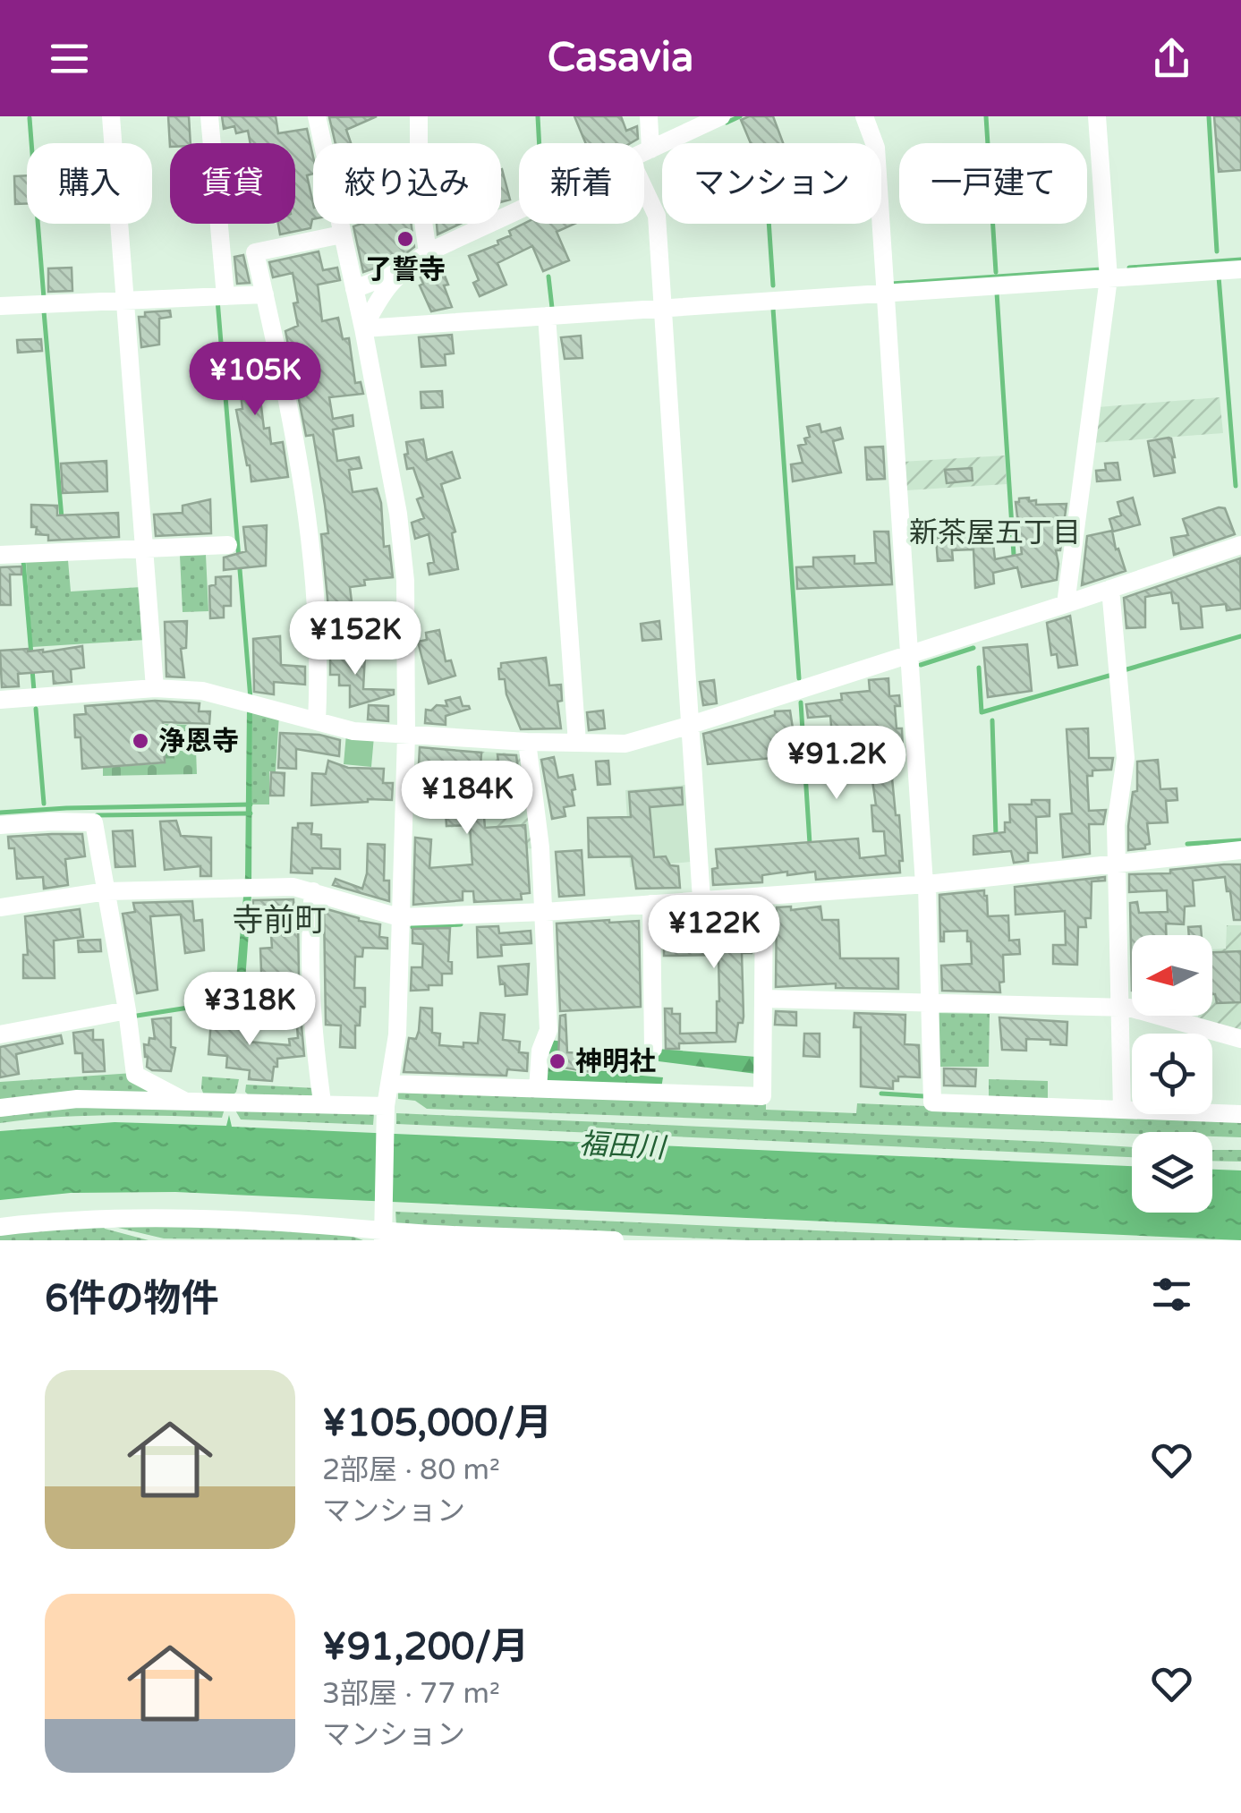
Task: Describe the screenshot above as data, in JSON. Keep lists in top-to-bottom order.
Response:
{
  "districts": ["新茶屋五丁目", "寺前町"],
  "water": ["福田川"],
  "places": ["了誓寺", "浄恩寺", "神明社"],
  "north": "left",
  "page": {
    "header": "Casavia",
    "chip": [
      "購入",
      "賃貸",
      "絞り込み",
      "新着",
      "マンション",
      "一戸建て"
    ],
    "price": [
      "¥105K",
      "¥152K",
      "¥91.2K",
      "¥184K",
      "¥122K",
      "¥318K"
    ],
    "heading": "6件の物件",
    "list": [
      {
        "name": "¥105,000/月",
        "note": "2部屋 · 80 m² · マンション"
      },
      {
        "name": "¥91,200/月",
        "note": "3部屋 · 77 m² · マンション"
      }
    ]
  }
}
